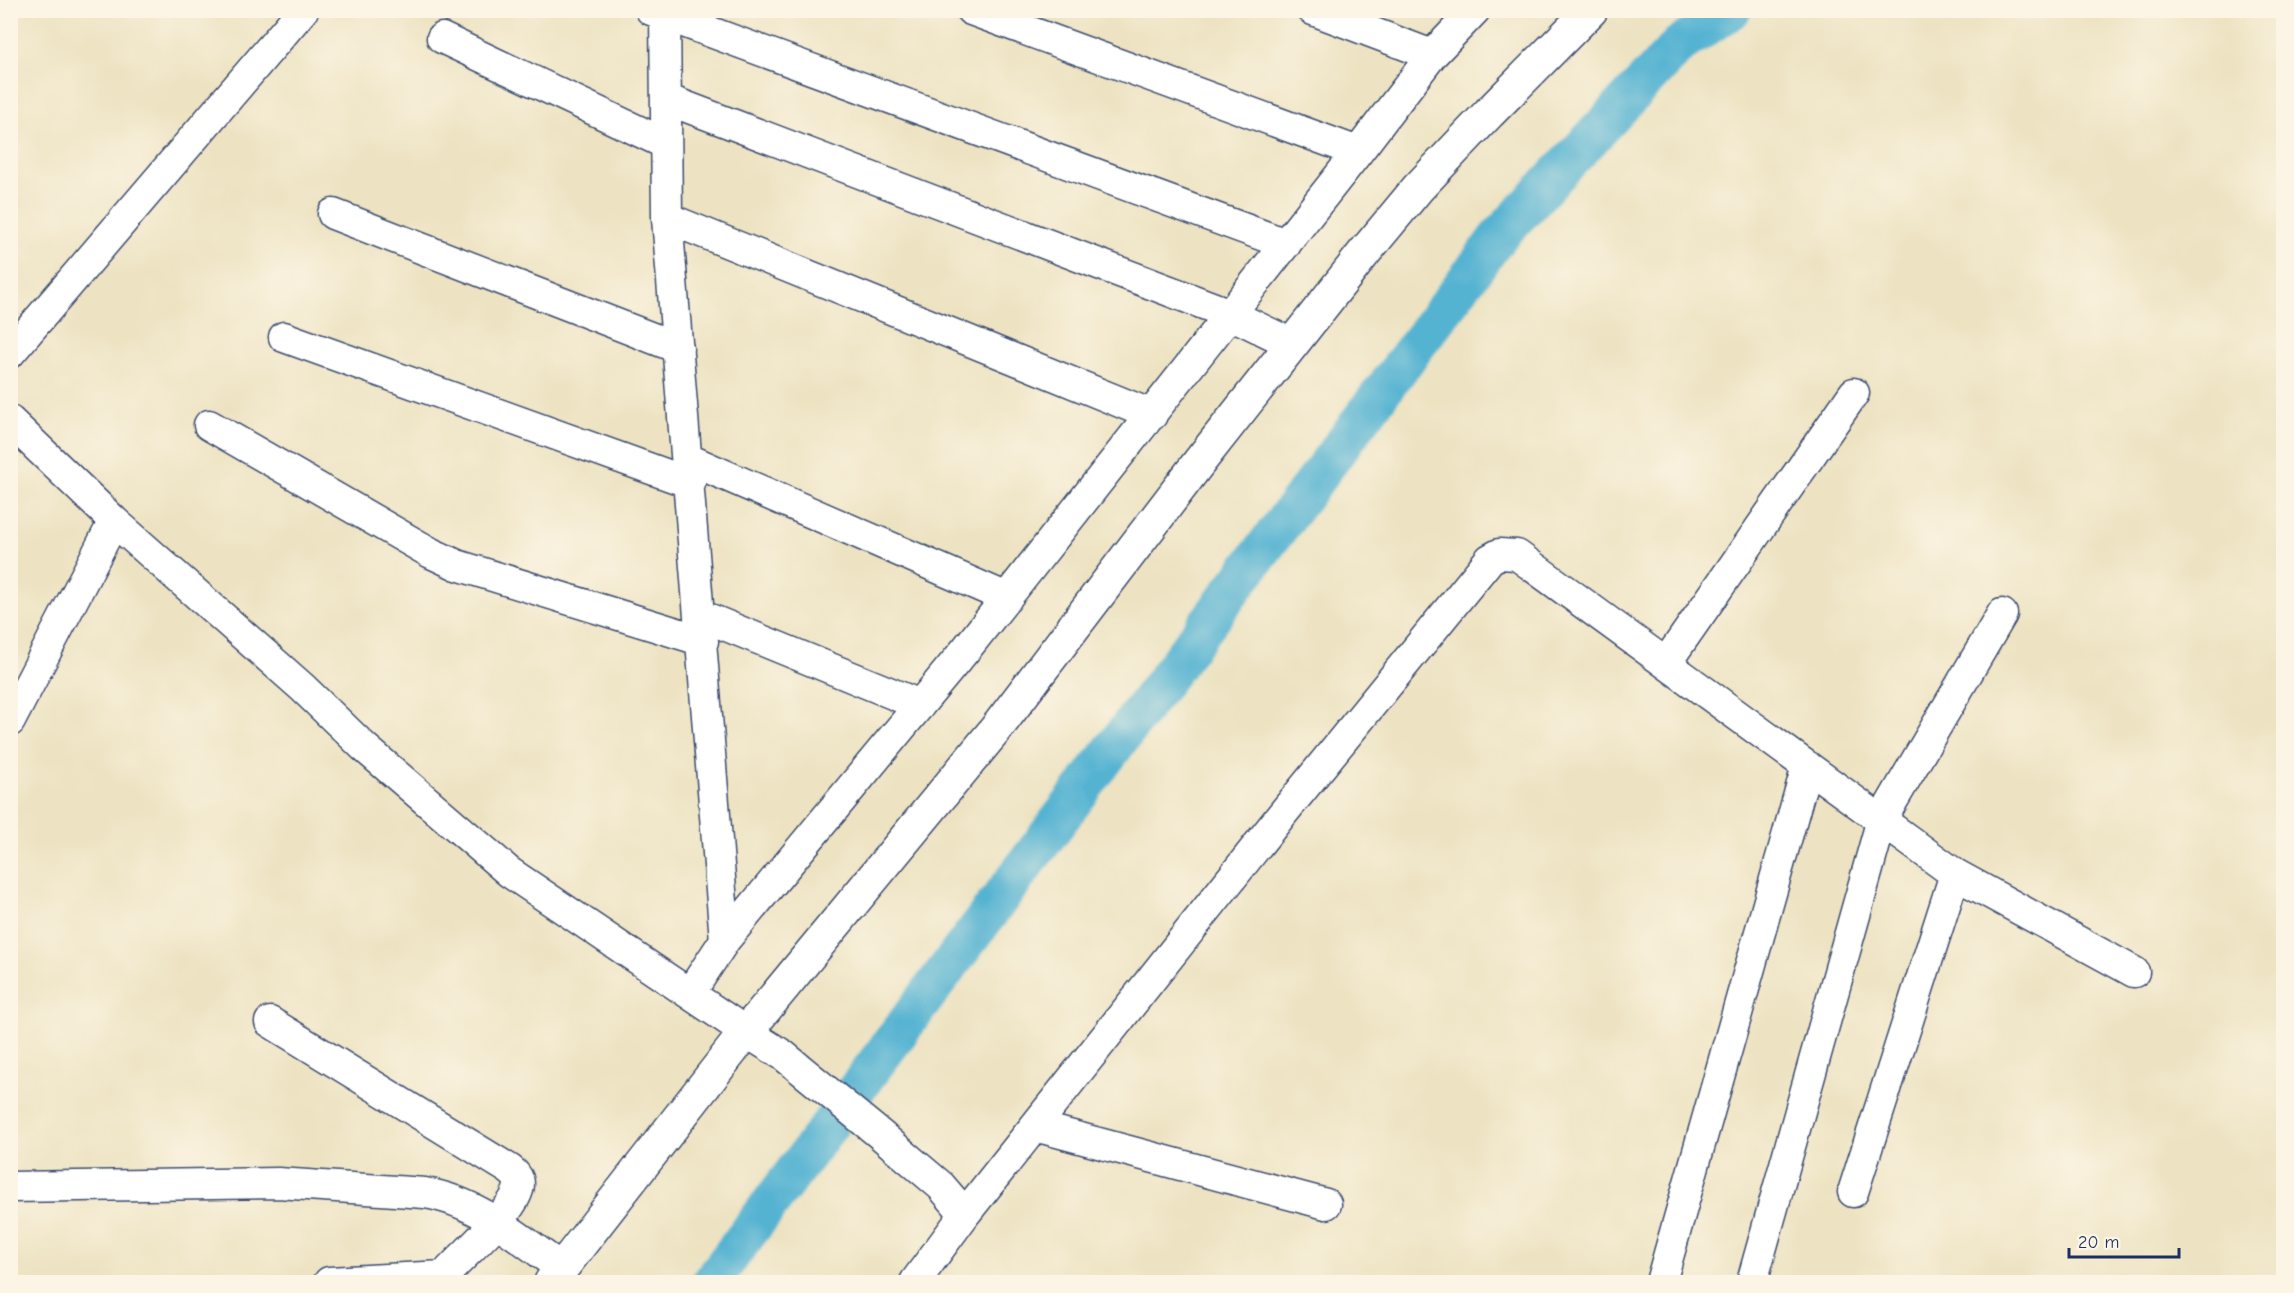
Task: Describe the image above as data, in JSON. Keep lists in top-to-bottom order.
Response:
{
  "scale_bar": "20 m"
}
